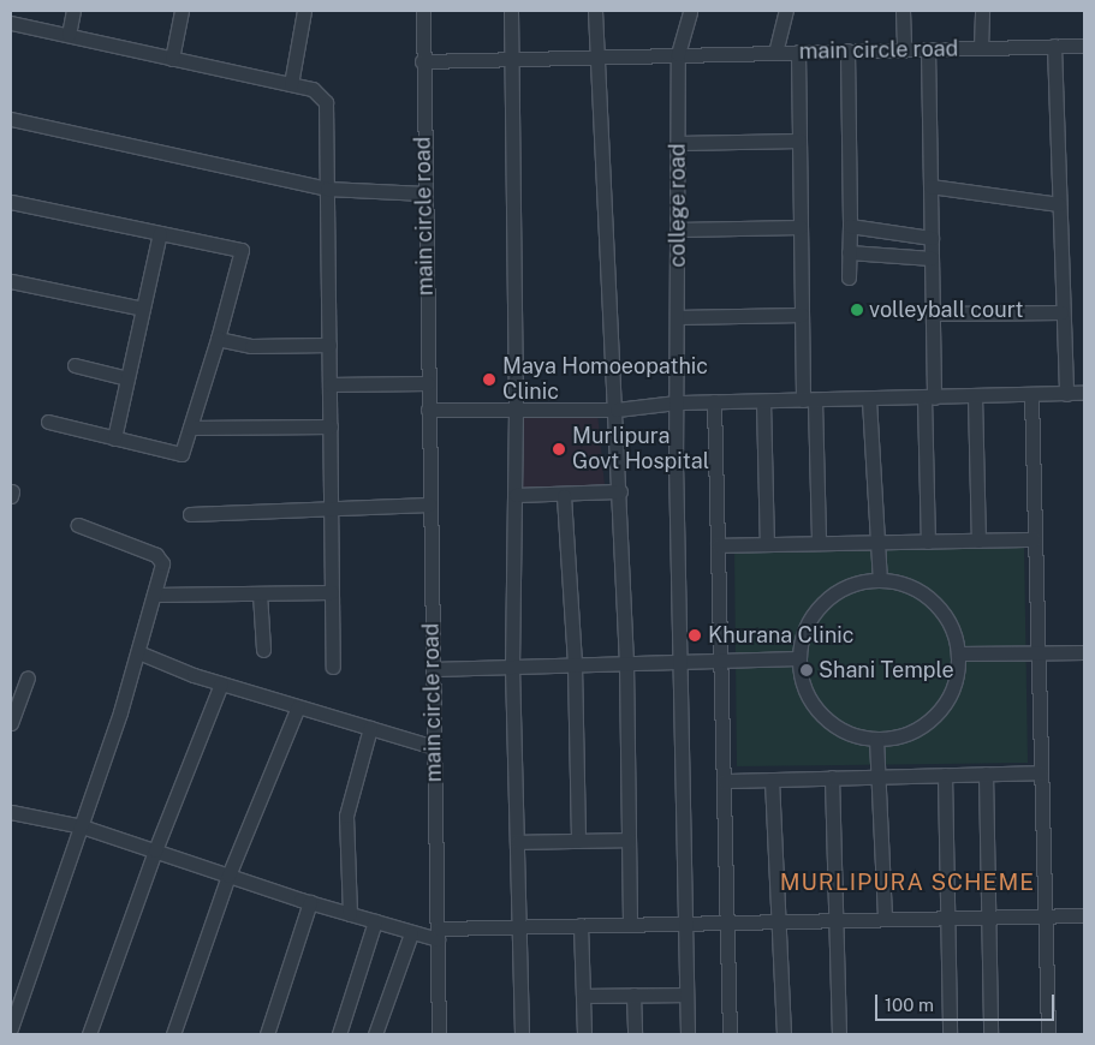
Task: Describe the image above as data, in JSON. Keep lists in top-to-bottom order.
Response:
{
  "streets": {
    "street": ["main circle road", "college road"]
  },
  "crossings": [
    ["main circle road", "college road"]
  ],
  "districts": ["MURLIPURA SCHEME"],
  "places": [
    "volleyball court",
    "Maya Homoeopathic Clinic",
    "Murlipura Govt Hospital",
    "Khurana Clinic",
    "Shani Temple"
  ],
  "scale_bar": "100 m"
}
